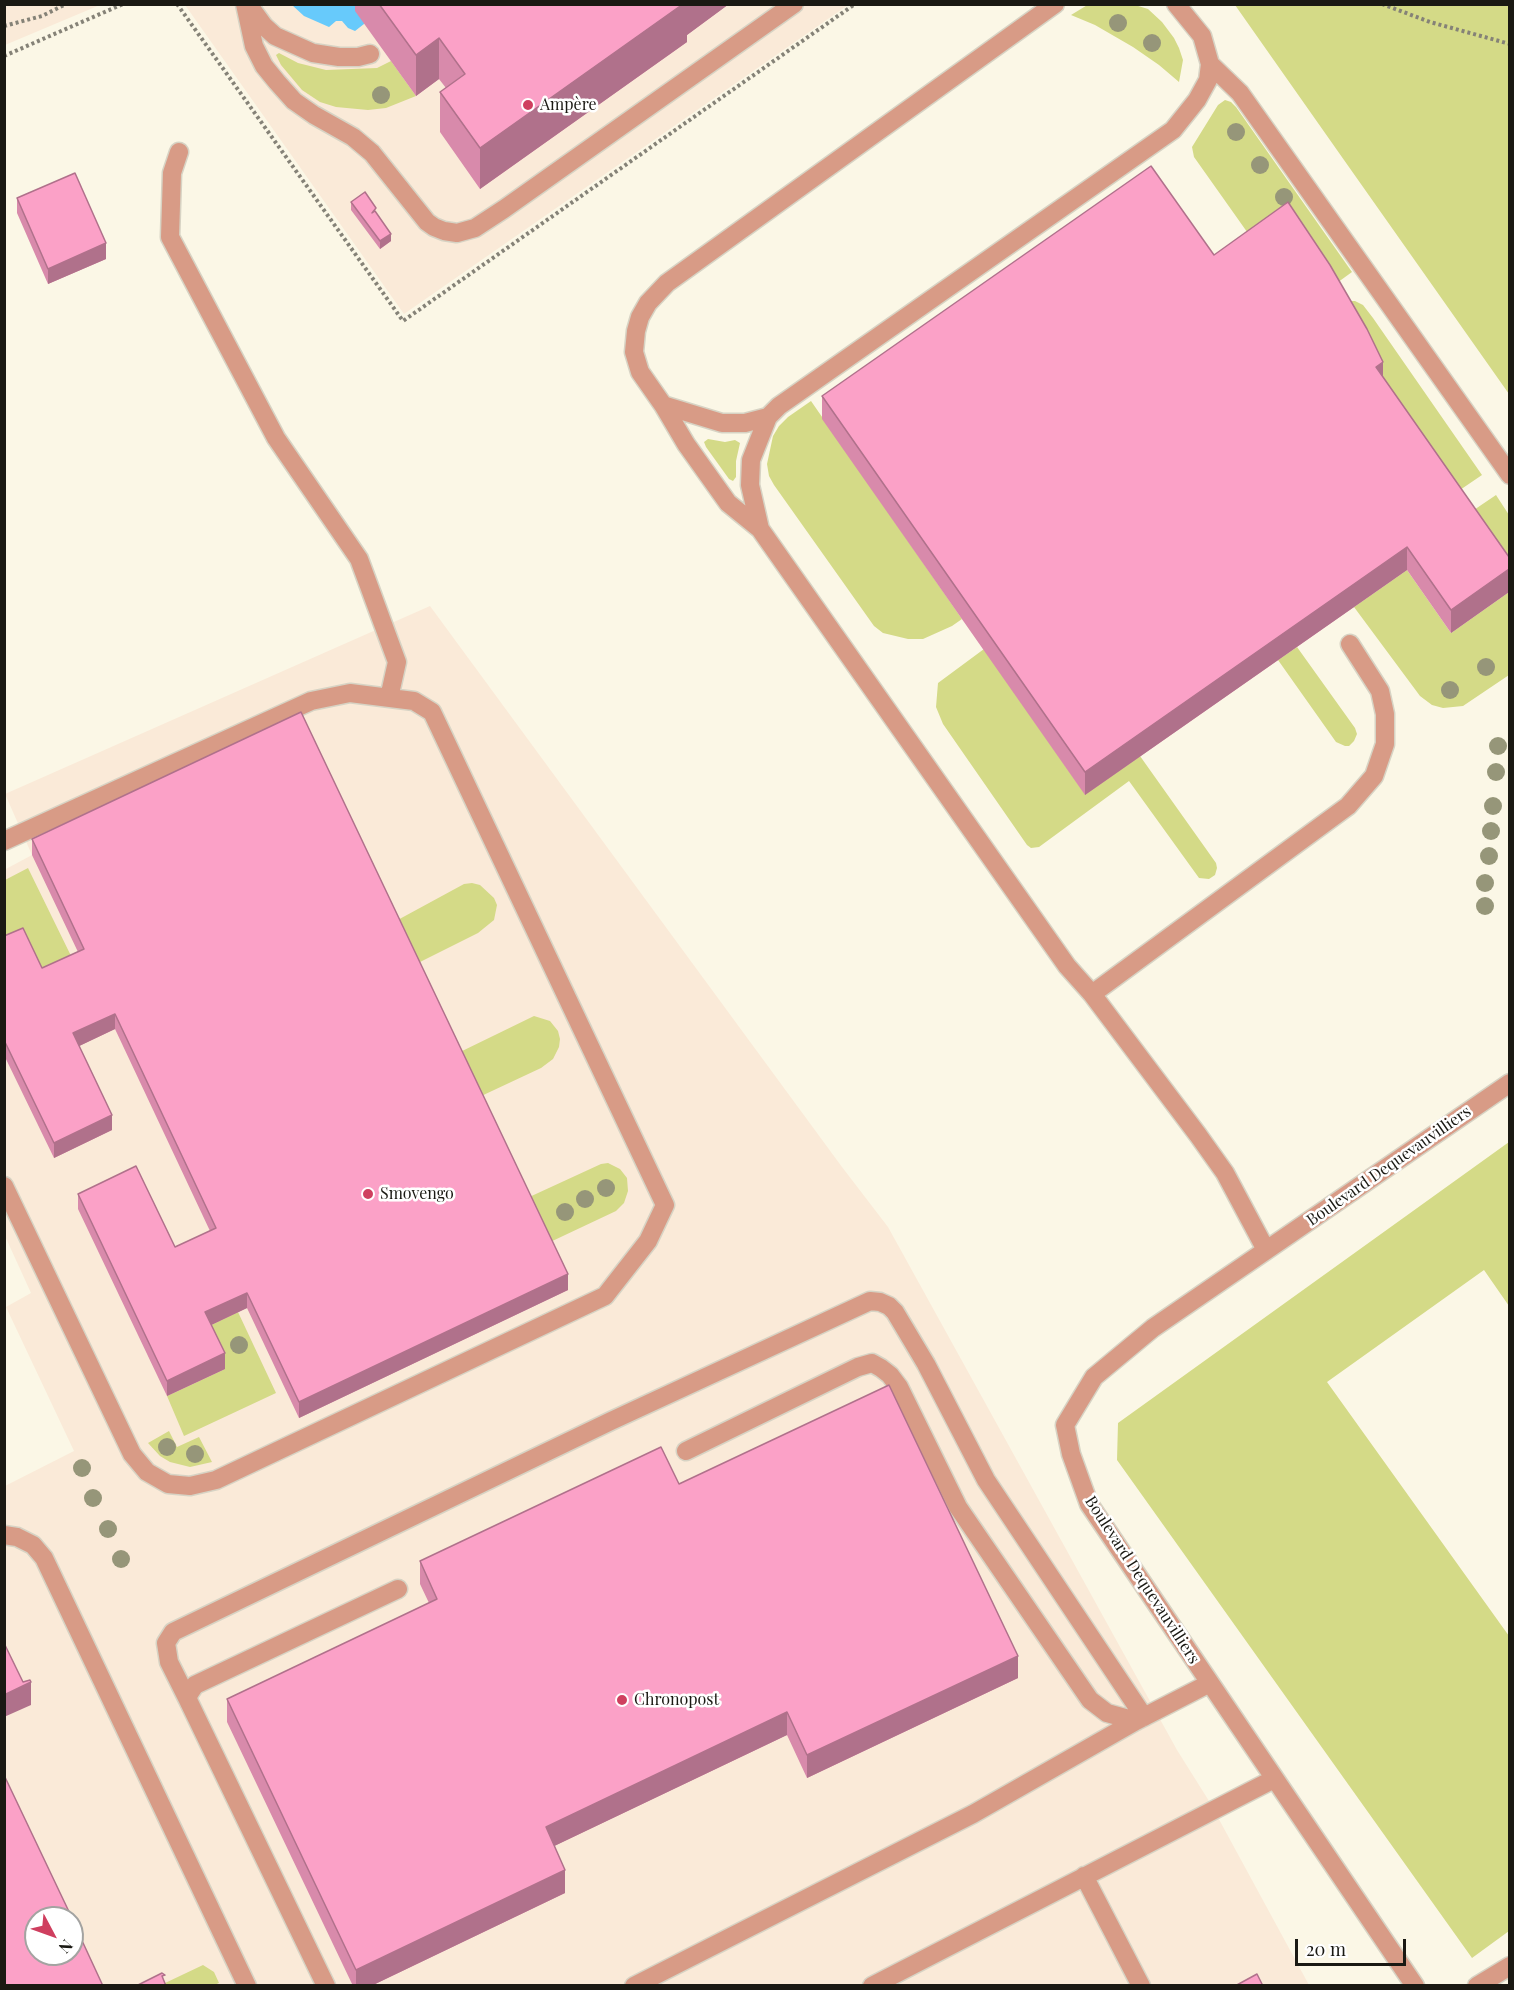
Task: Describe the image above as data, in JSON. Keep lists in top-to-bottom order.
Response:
{
  "streets": {
    "street": ["Boulevard Dequevauvilliers"]
  },
  "places": ["Ampère", "Smovengo", "Chronopost"],
  "scale_bar": "20 m",
  "north": "bottom right"
}
